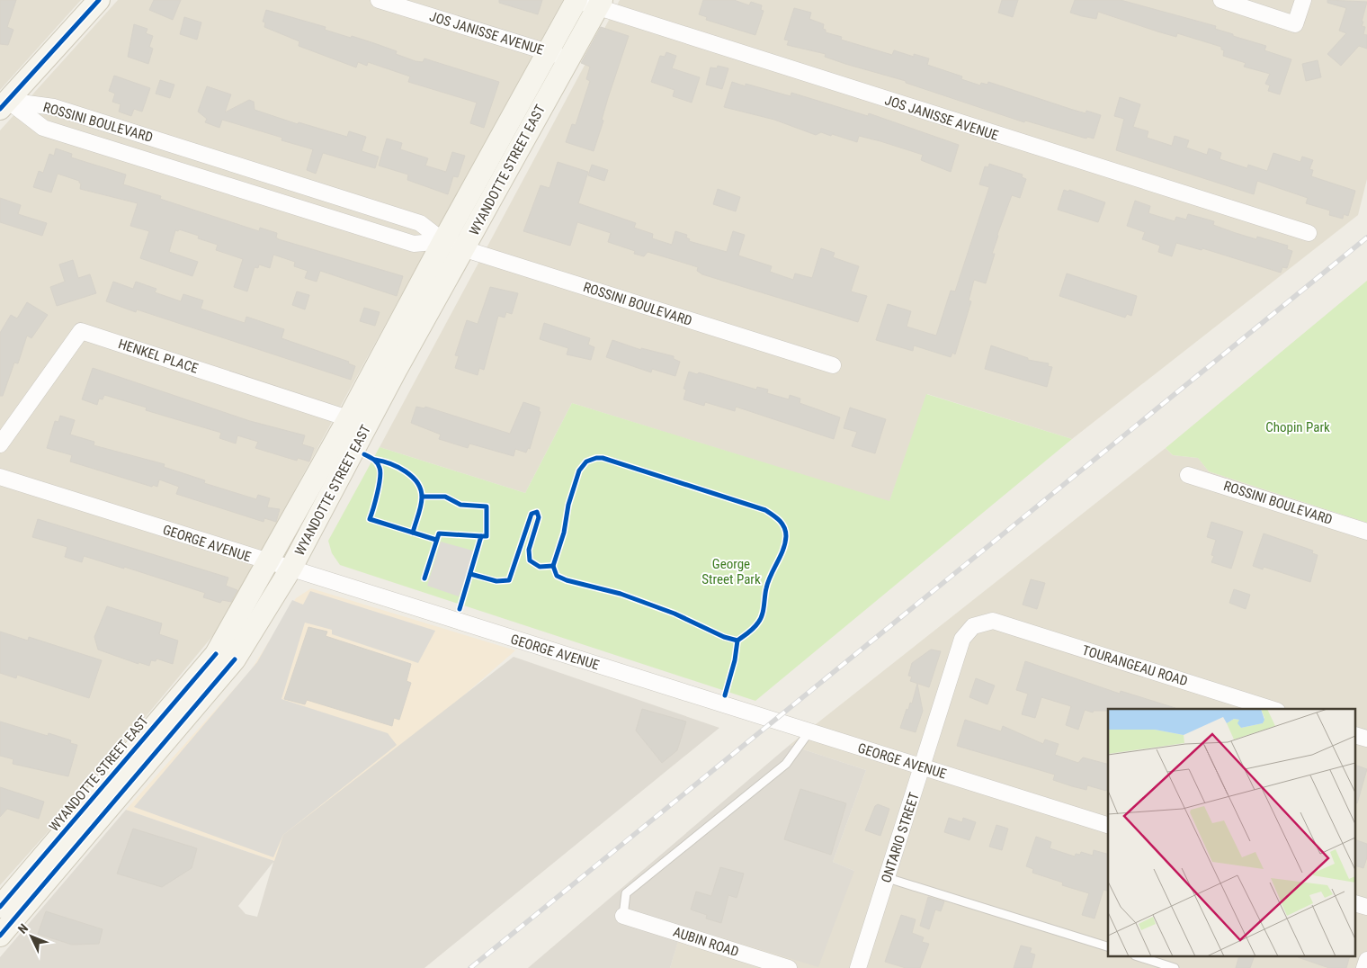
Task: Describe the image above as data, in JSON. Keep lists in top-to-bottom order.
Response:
{
  "streets": {
    "main road": ["WYANDOTTE STREET EAST"],
    "street": [
      "JOS JANISSE AVENUE",
      "ROSSINI BOULEVARD",
      "HENKEL PLACE",
      "GEORGE AVENUE",
      "TOURANGEAU ROAD",
      "ONTARIO STREET",
      "AUBIN ROAD"
    ]
  },
  "crossings": [
    ["JOS JANISSE AVENUE", "WYANDOTTE STREET EAST"],
    ["ROSSINI BOULEVARD", "WYANDOTTE STREET EAST"],
    ["WYANDOTTE STREET EAST", "HENKEL PLACE"],
    ["WYANDOTTE STREET EAST", "GEORGE AVENUE"],
    ["GEORGE AVENUE", "ONTARIO STREET"],
    ["TOURANGEAU ROAD", "ONTARIO STREET"]
  ],
  "parks": ["Chopin Park", "George Street Park"],
  "north": "top left"
}
